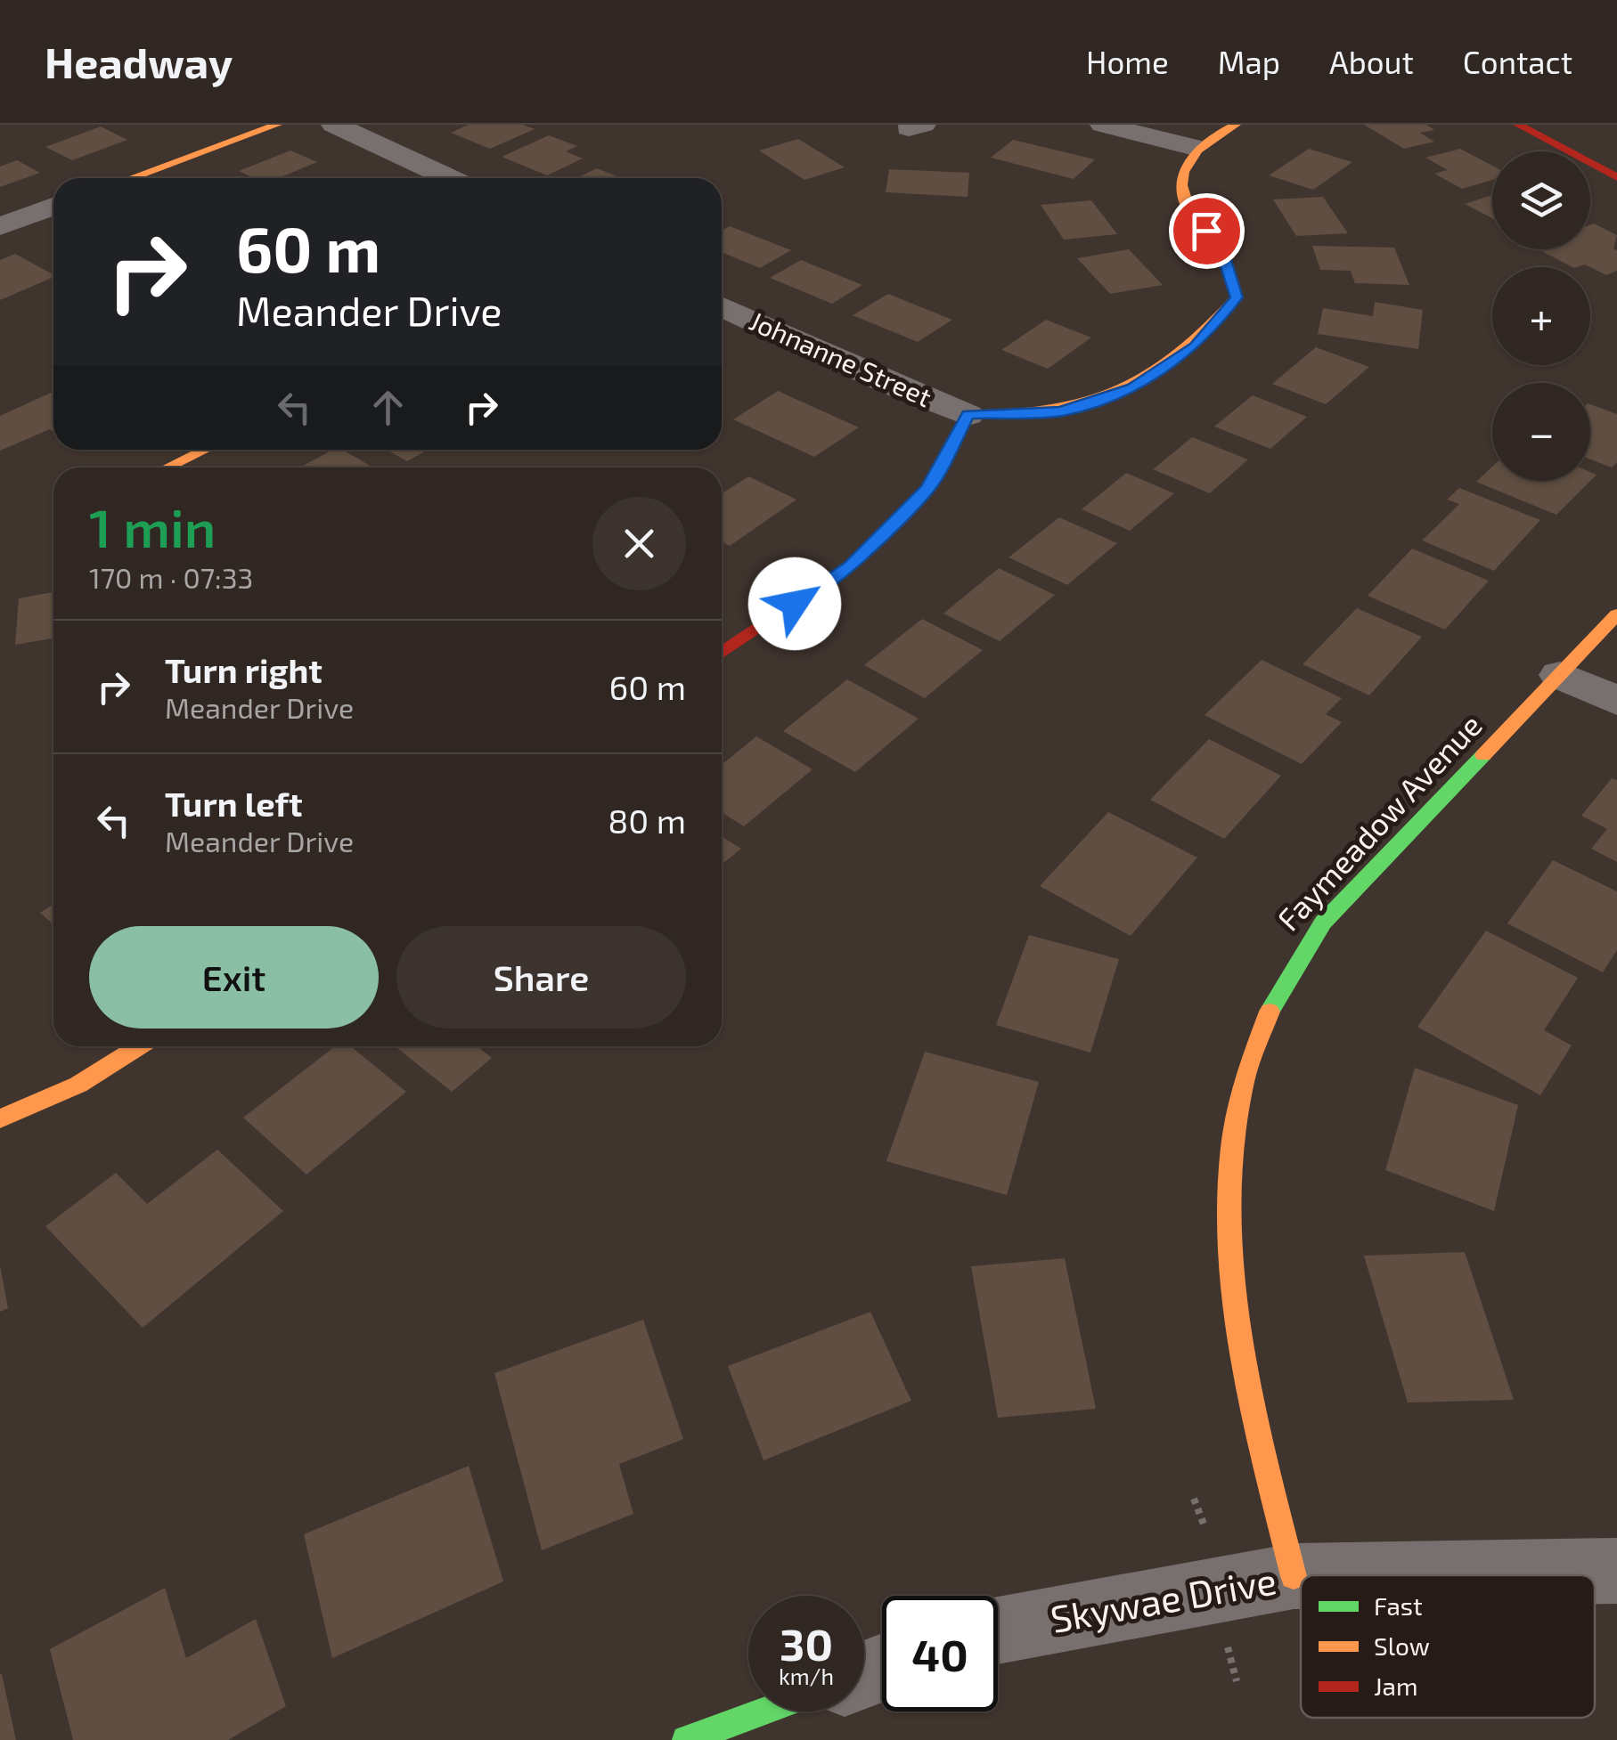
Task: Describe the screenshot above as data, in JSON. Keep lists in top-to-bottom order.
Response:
{
  "streets": {
    "street": ["Johnanne Street", "Faymeadow Avenue", "Skywae Drive"]
  },
  "crossings": [
    ["Faymeadow Avenue", "Skywae Drive"]
  ],
  "legend": ["Fast", "Slow", "Jam"],
  "page": {
    "header": "Headway",
    "nav": [
      "Home",
      "Map",
      "About",
      "Contact"
    ],
    "map_buttons": ["+", "−"],
    "turn": ["60 m", "Meander Drive"],
    "heading": ["1 min", "170 m · 07:33"],
    "list": [
      {
        "name": "Turn right",
        "note": "Meander Drive",
        "value": "60 m"
      },
      {
        "name": "Turn left",
        "note": "Meander Drive",
        "value": "80 m"
      }
    ],
    "buttons": ["Exit", "Share"],
    "speed": "30 km/h",
    "limit": "40"
  }
}
